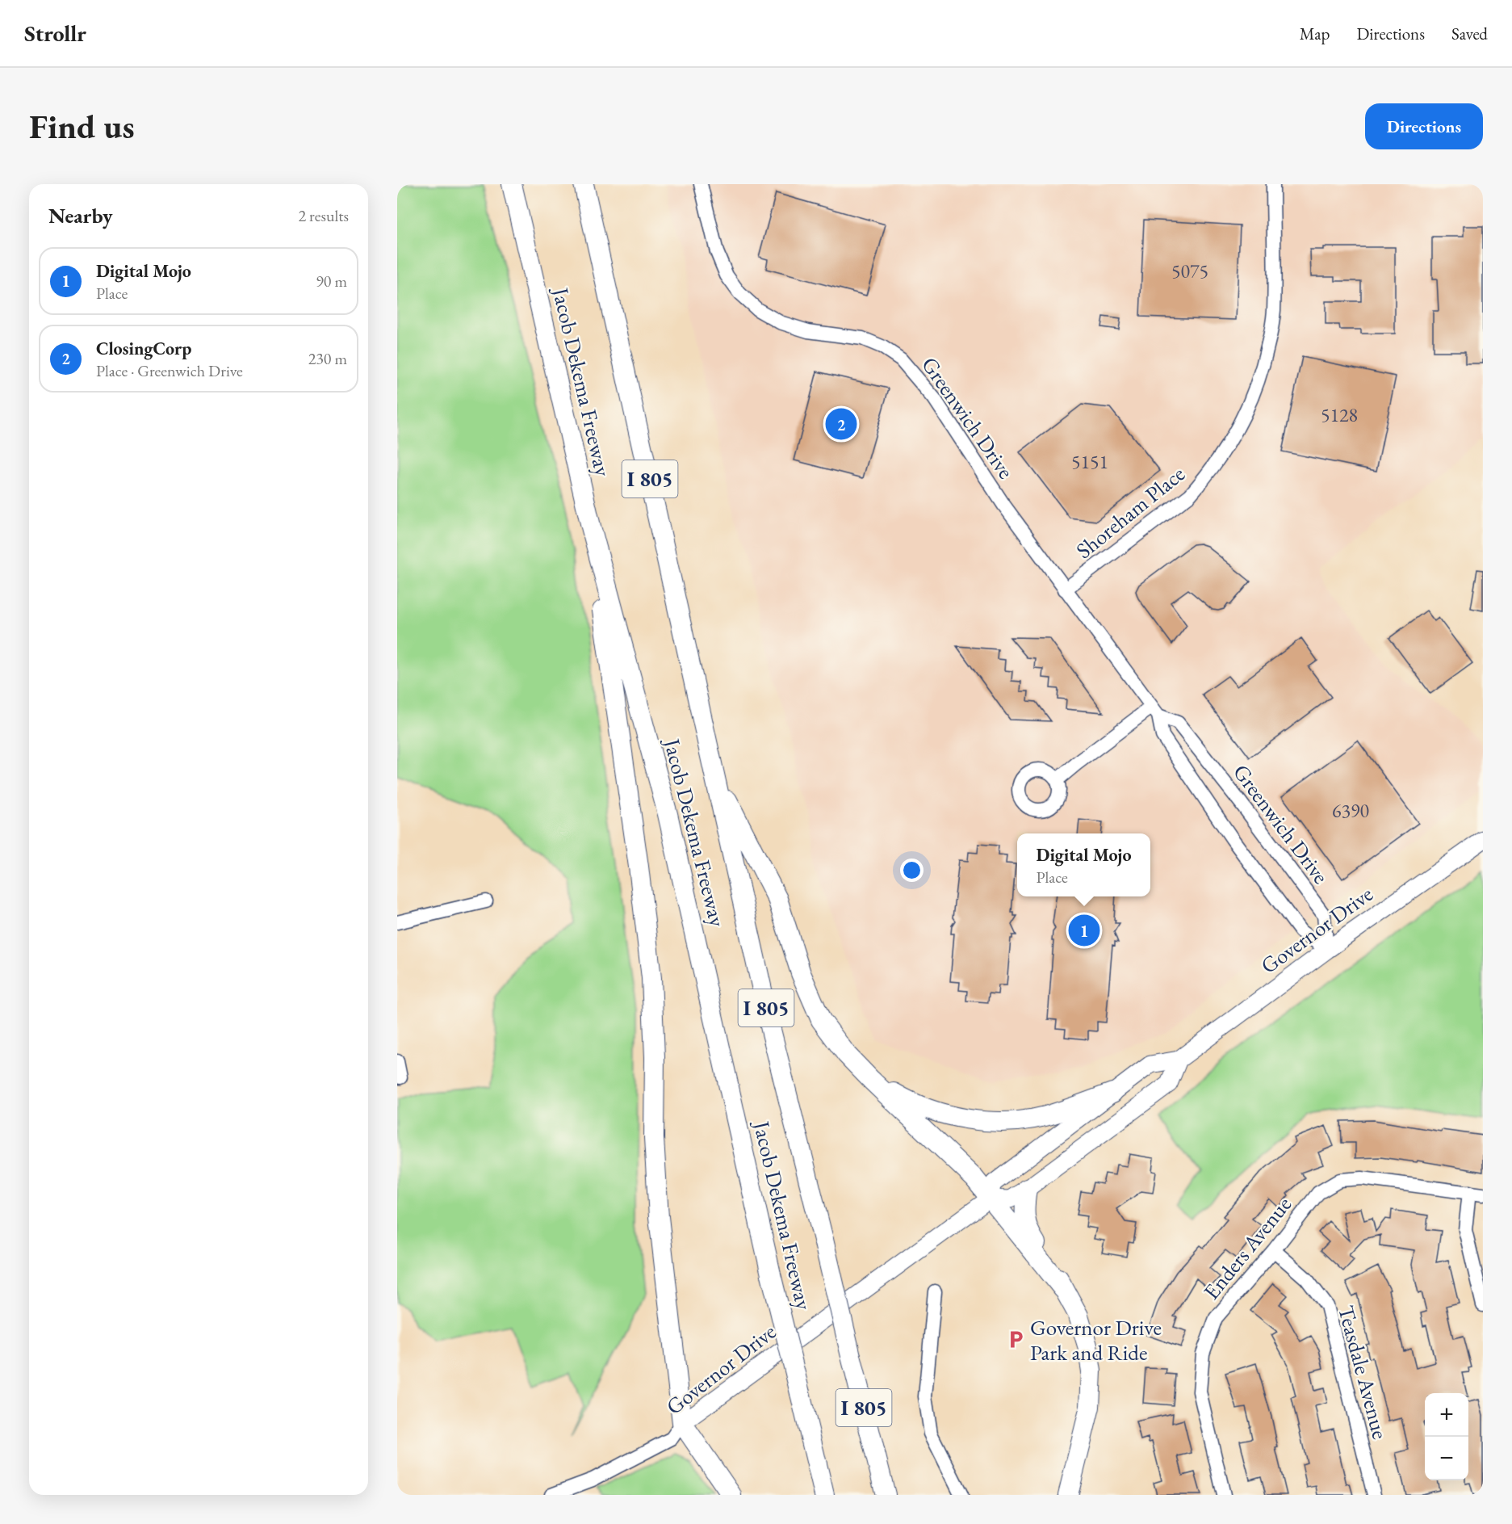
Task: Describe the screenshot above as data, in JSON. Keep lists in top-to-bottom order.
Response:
{
  "streets": {
    "highway": ["Jacob Dekema Freeway", "I 805"],
    "main road": ["Governor Drive"],
    "street": [
      "Greenwich Drive",
      "Shoreham Place",
      "Enders Avenue",
      "Teasdale Avenue"
    ]
  },
  "crossings": [
    ["Greenwich Drive", "Shoreham Place"],
    ["Greenwich Drive", "Governor Drive"],
    ["Enders Avenue", "Teasdale Avenue"]
  ],
  "places": {
    "parking": ["Governor Drive Park and Ride"]
  },
  "house_numbers": [
    "5075",
    "5128",
    "5151",
    "6390"
  ],
  "page": {
    "header": "Strollr",
    "nav": ["Map", "Directions", "Saved"],
    "buttons": "Directions",
    "title": "Find us",
    "heading": ["Nearby", "2 results"],
    "list": [
      {
        "mark": "1",
        "name": "Digital Mojo",
        "note": "Place",
        "value": "90 m"
      },
      {
        "mark": "2",
        "name": "ClosingCorp",
        "note": "Place · Greenwich Drive",
        "value": "230 m"
      }
    ],
    "pins": ["2", "1"],
    "popup": ["Digital Mojo", "Place"],
    "map_buttons": ["+", "−"]
  }
}
